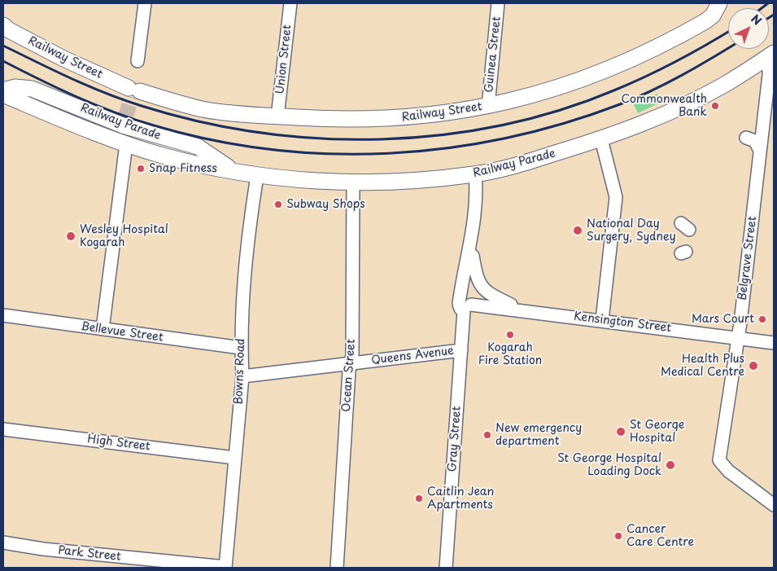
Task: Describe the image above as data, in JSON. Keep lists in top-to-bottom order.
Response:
{
  "streets": {
    "main road": ["Railway Street", "Railway Parade"],
    "street": [
      "Guinea Street",
      "Union Street",
      "Belgrave Street",
      "Kensington Street",
      "Bellevue Street",
      "Queens Avenue",
      "Bowns Road",
      "Ocean Street",
      "Gray Street",
      "High Street",
      "Park Street"
    ]
  },
  "crossings": [
    ["Guinea Street", "Railway Street"],
    ["Railway Street", "Union Street"],
    ["Railway Parade", "Belgrave Street"],
    ["Railway Parade", "Bowns Road"],
    ["Railway Parade", "Ocean Street"],
    ["Railway Parade", "Gray Street"],
    ["Belgrave Street", "Kensington Street"],
    ["Kensington Street", "Gray Street"],
    ["Bellevue Street", "Bowns Road"],
    ["Queens Avenue", "Bowns Road"],
    ["Queens Avenue", "Ocean Street"],
    ["Queens Avenue", "Gray Street"],
    ["Bowns Road", "High Street"],
    ["Bowns Road", "Park Street"]
  ],
  "places": [
    "Commonwealth Bank",
    "Snap Fitness",
    "Subway Shops",
    "National Day Surgery, Sydney",
    "Wesley Hospital Kogarah",
    "Mars Court",
    "Kogarah Fire Station",
    "Health Plus Medical Centre",
    "St George Hospital",
    "New emergency department",
    "St George Hospital Loading Dock",
    "Caitlin Jean Apartments",
    "Cancer Care Centre"
  ],
  "north": "top right"
}
